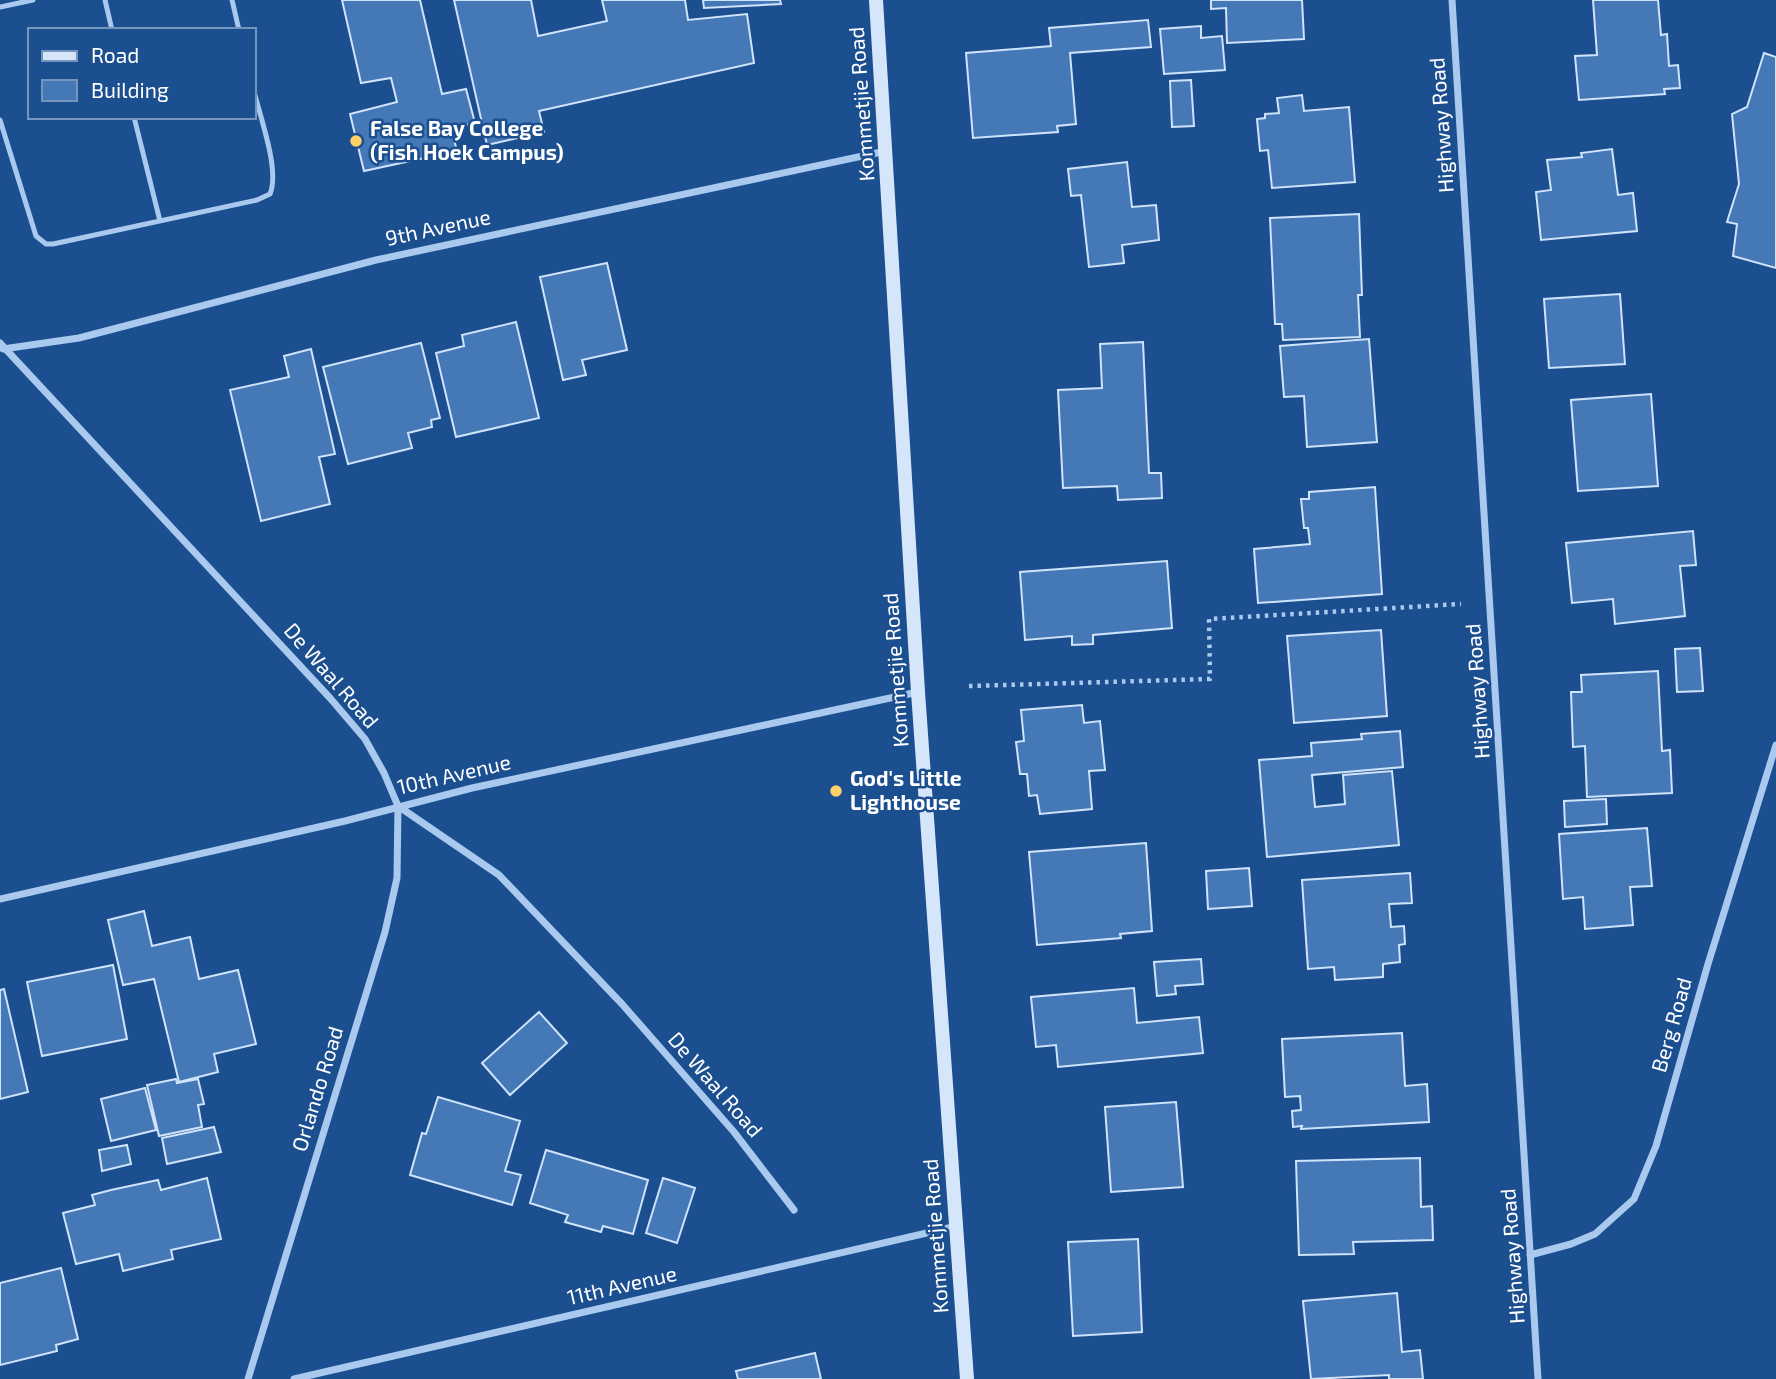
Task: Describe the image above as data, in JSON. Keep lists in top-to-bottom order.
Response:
{
  "streets": {
    "main road": ["Kommetjie Road"],
    "street": [
      "Highway Road",
      "9th Avenue",
      "De Waal Road",
      "10th Avenue",
      "Berg Road",
      "Orlando Road",
      "11th Avenue"
    ]
  },
  "crossings": [
    ["Kommetjie Road", "9th Avenue"],
    ["Kommetjie Road", "10th Avenue"],
    ["Kommetjie Road", "11th Avenue"],
    ["Highway Road", "Berg Road"],
    ["9th Avenue", "De Waal Road"],
    ["De Waal Road", "10th Avenue"],
    ["De Waal Road", "Orlando Road"],
    ["10th Avenue", "Orlando Road"]
  ],
  "places": ["False Bay College (Fish Hoek Campus)", "God's Little Lighthouse"],
  "legend": ["Road", "Building"]
}
